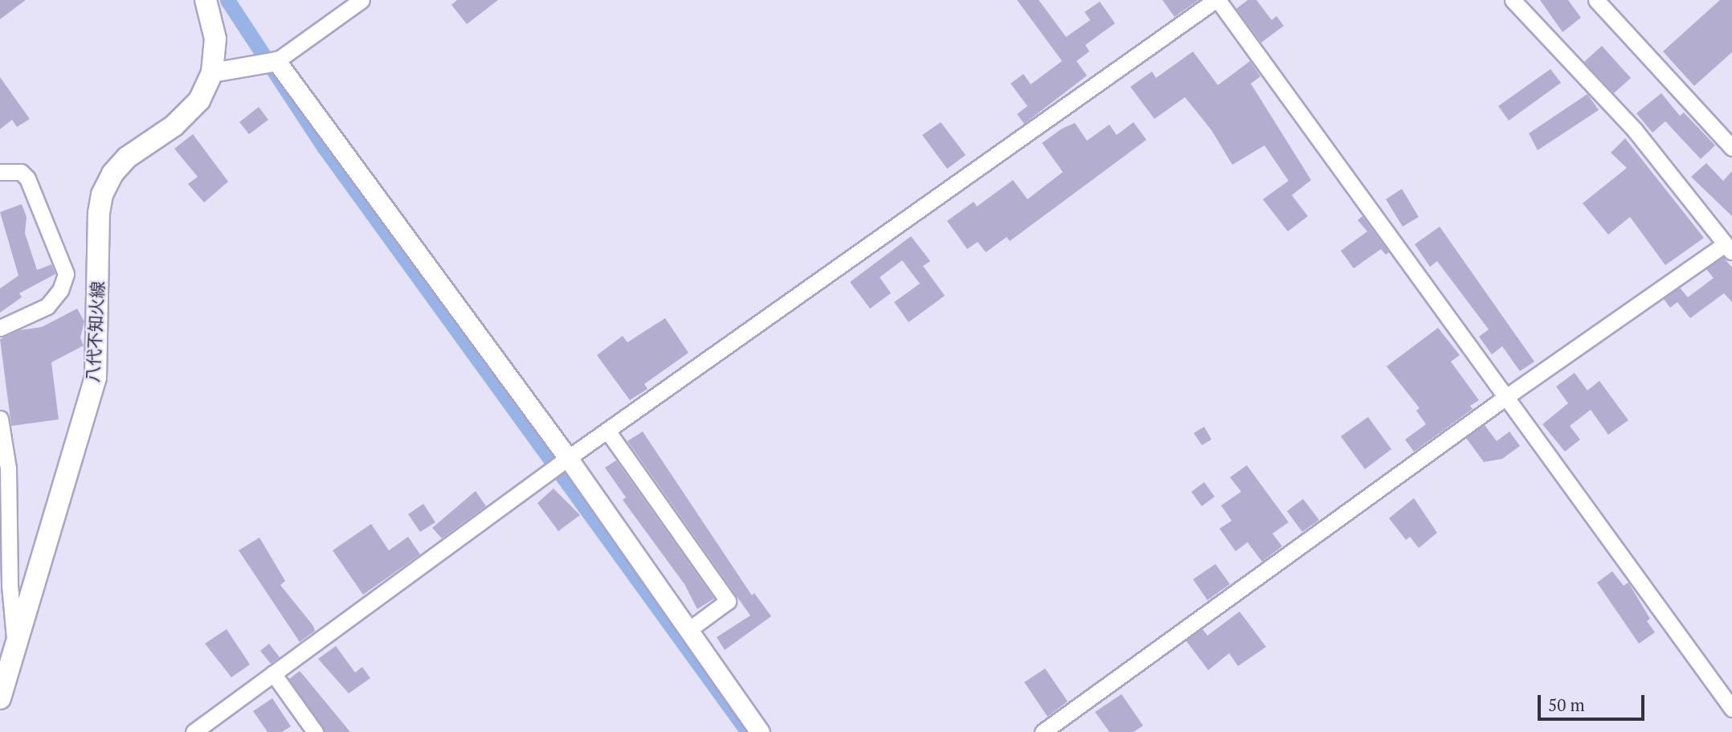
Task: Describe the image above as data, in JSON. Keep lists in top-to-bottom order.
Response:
{
  "streets": {
    "main road": ["八代不知火線"]
  },
  "scale_bar": "50 m"
}
